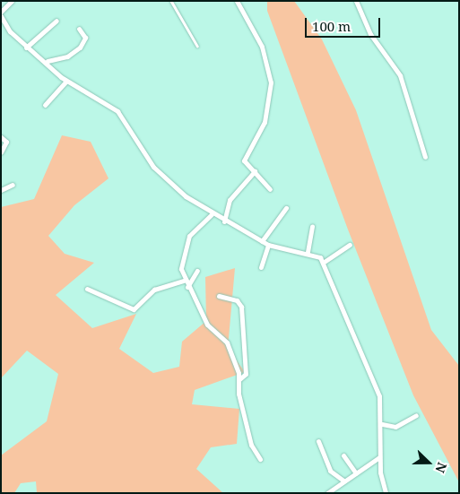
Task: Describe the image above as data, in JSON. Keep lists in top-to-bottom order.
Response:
{
  "scale_bar": "100 m",
  "north": "right"
}
